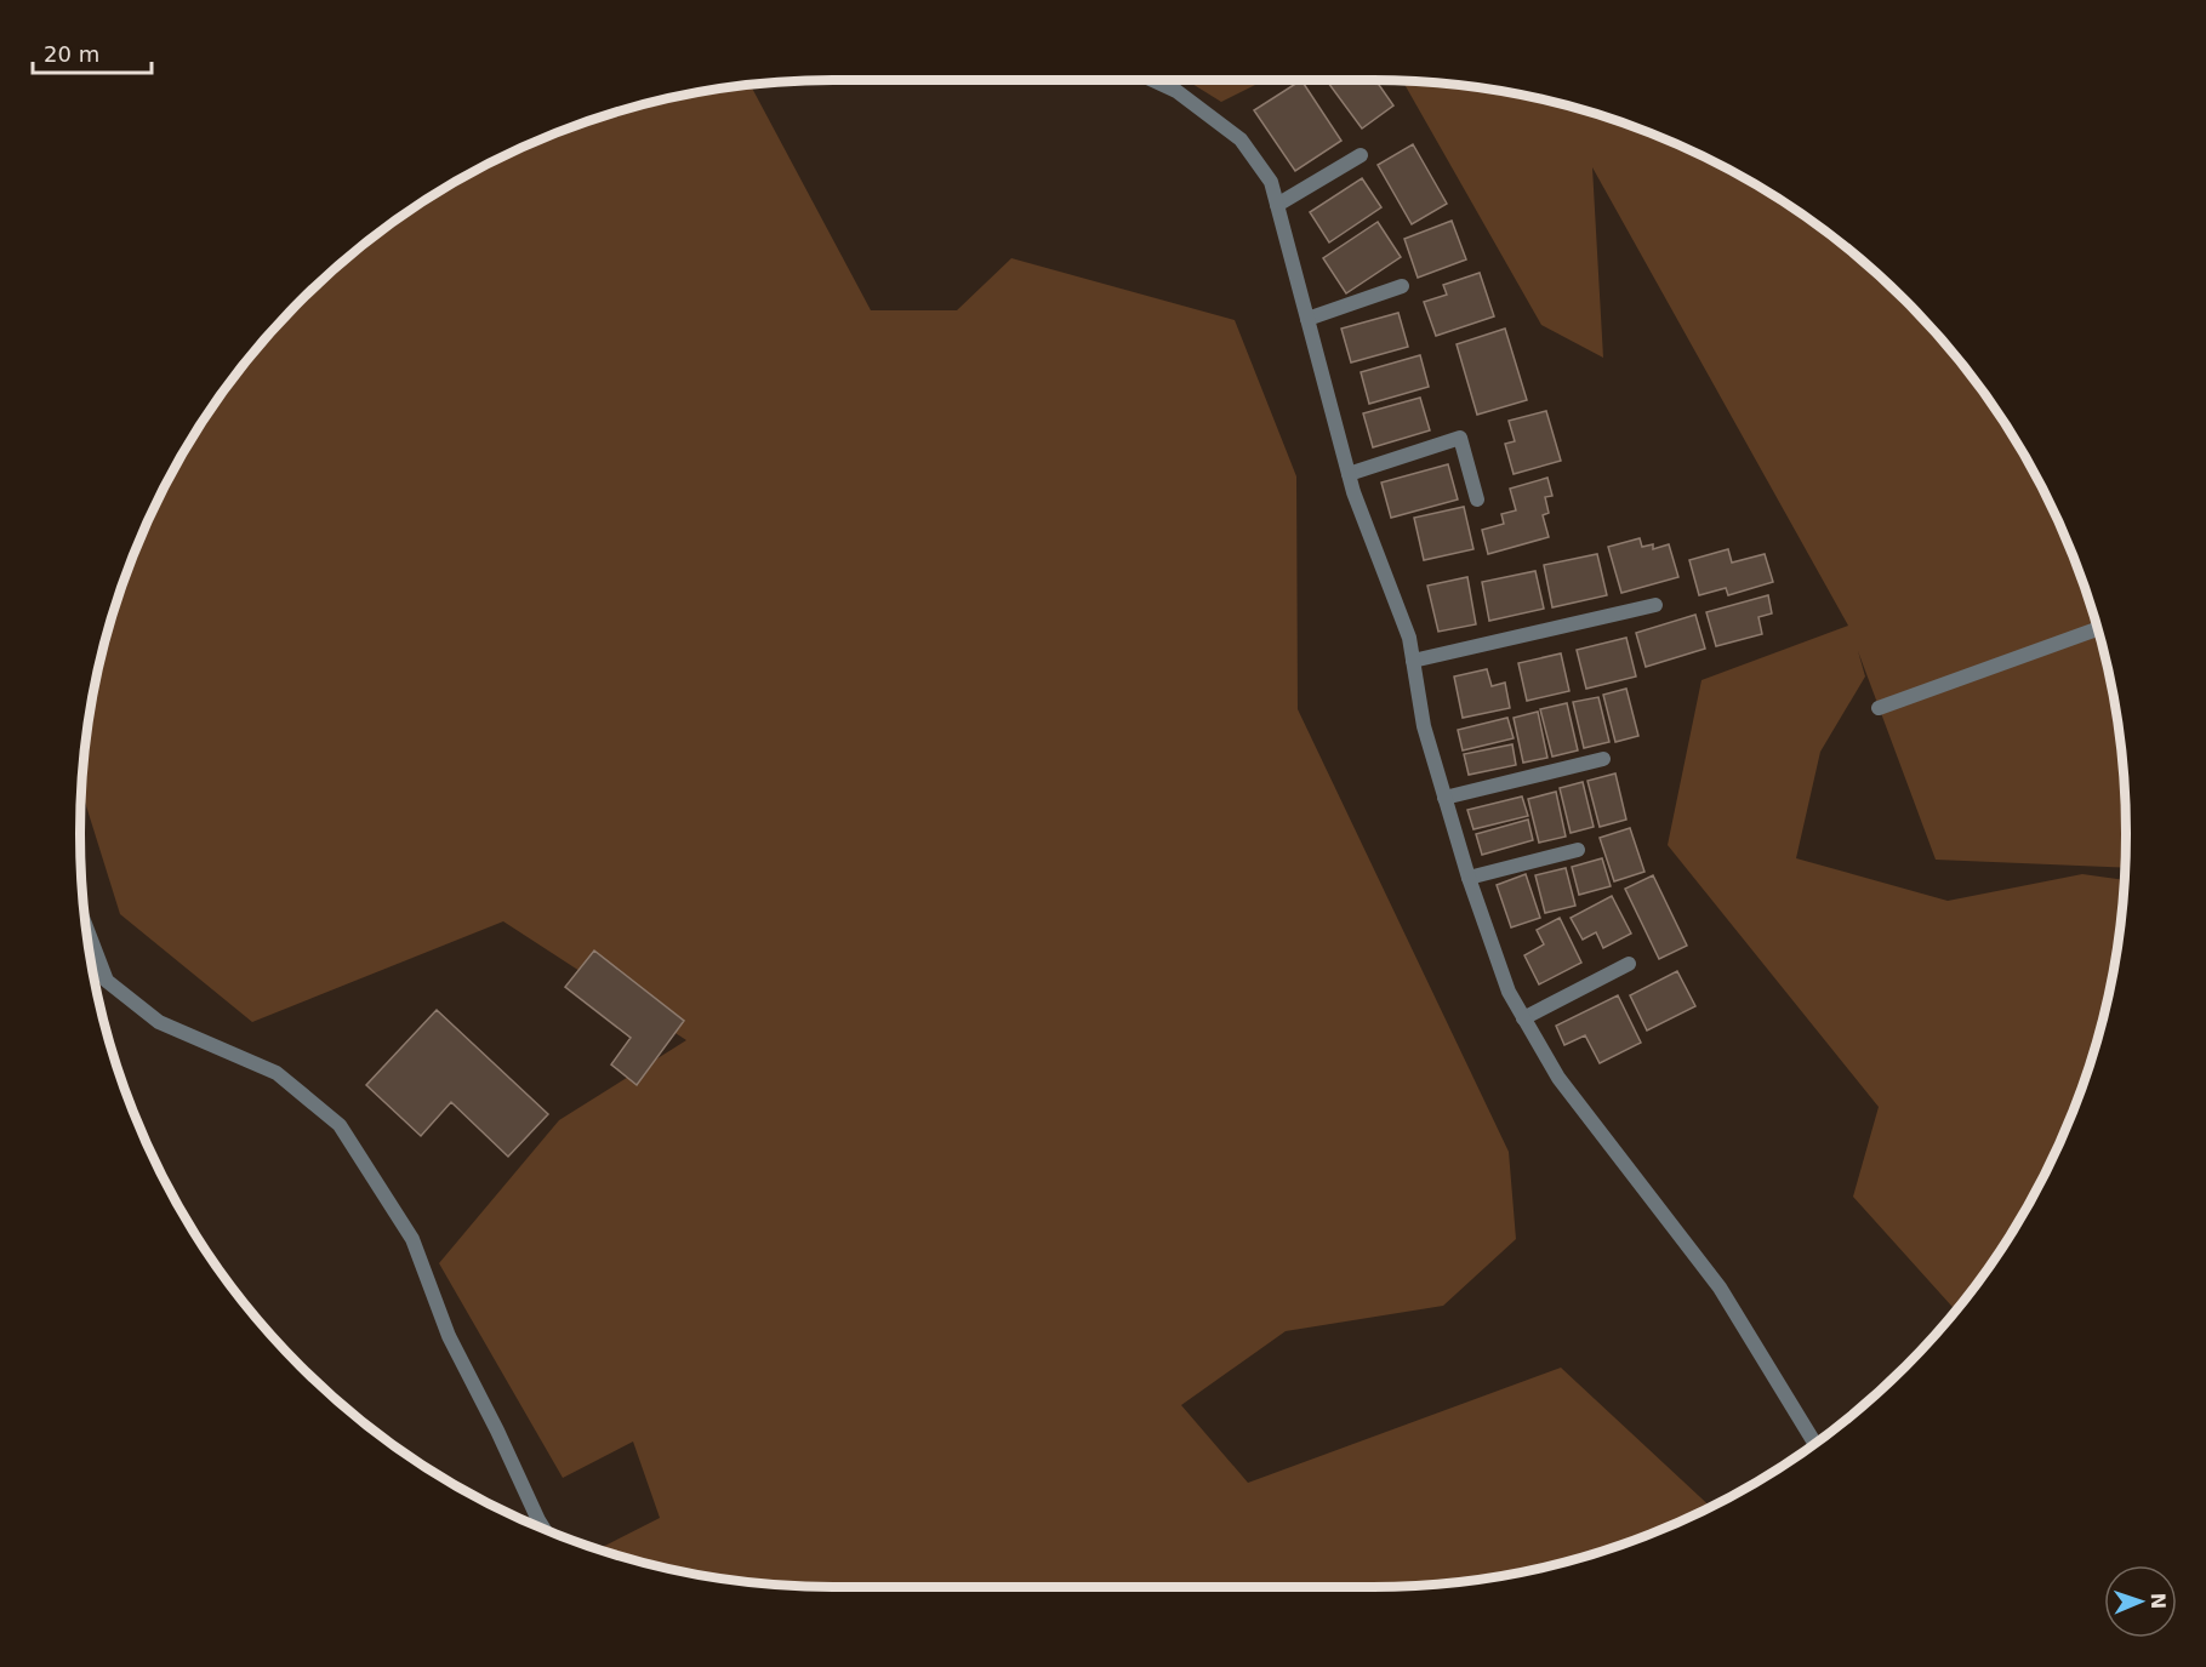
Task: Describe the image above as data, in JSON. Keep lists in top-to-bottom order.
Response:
{
  "scale_bar": "20 m",
  "north": "right"
}
